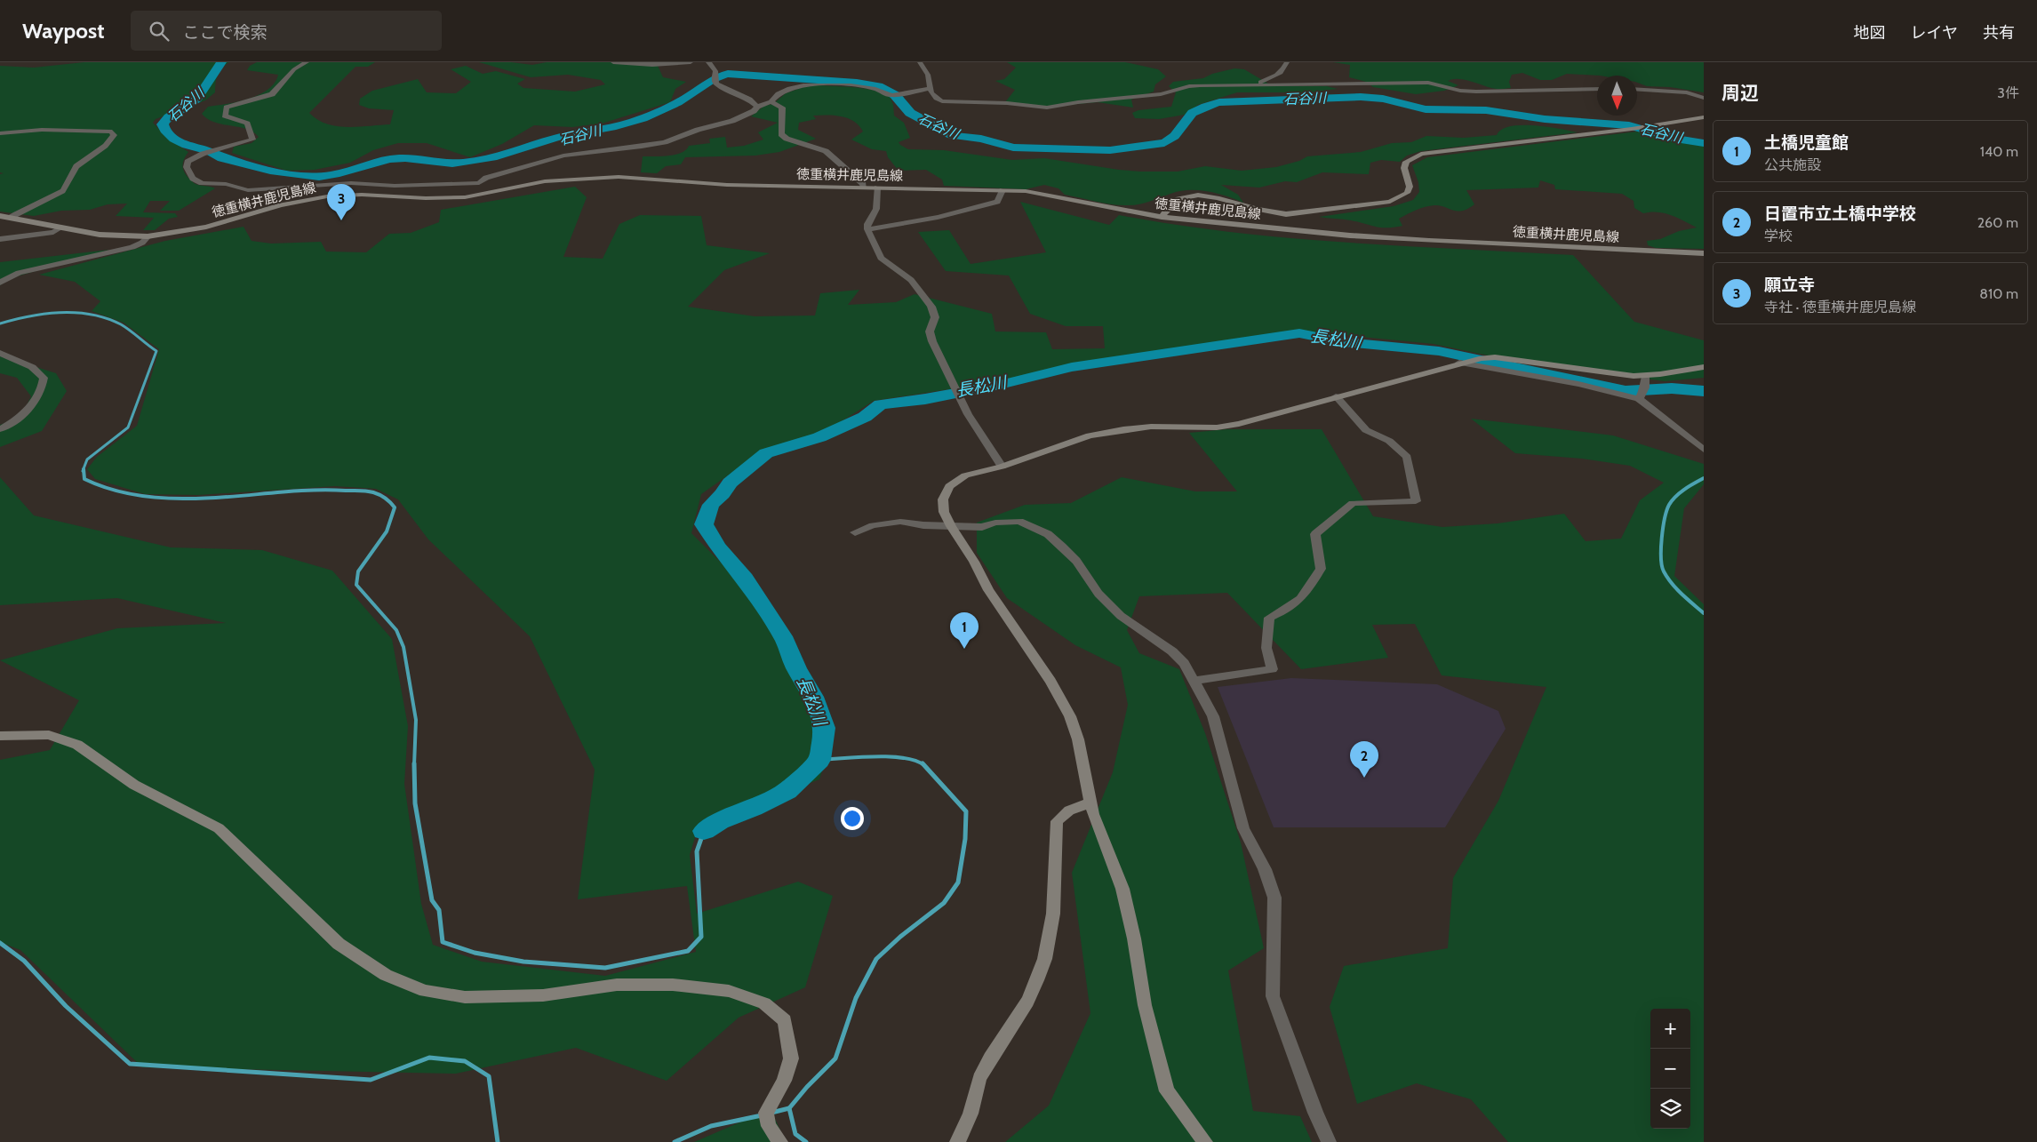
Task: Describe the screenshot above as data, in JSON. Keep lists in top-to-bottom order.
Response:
{
  "streets": {
    "street": ["徳重横井鹿児島線"]
  },
  "water": ["石谷川", "長松川"],
  "north": "bottom",
  "page": {
    "header": "Waypost",
    "search": "ここで検索",
    "nav": ["地図", "レイヤ", "共有"],
    "heading": ["周辺", "3件"],
    "list": [
      {
        "mark": "1",
        "name": "土橋児童館",
        "note": "公共施設",
        "value": "140 m"
      },
      {
        "mark": "2",
        "name": "日置市立土橋中学校",
        "note": "学校",
        "value": "260 m"
      },
      {
        "mark": "3",
        "name": "願立寺",
        "note": "寺社 · 徳重横井鹿児島線",
        "value": "810 m"
      }
    ],
    "pins": ["3", "1", "2"],
    "map_buttons": ["+", "−"]
  }
}
